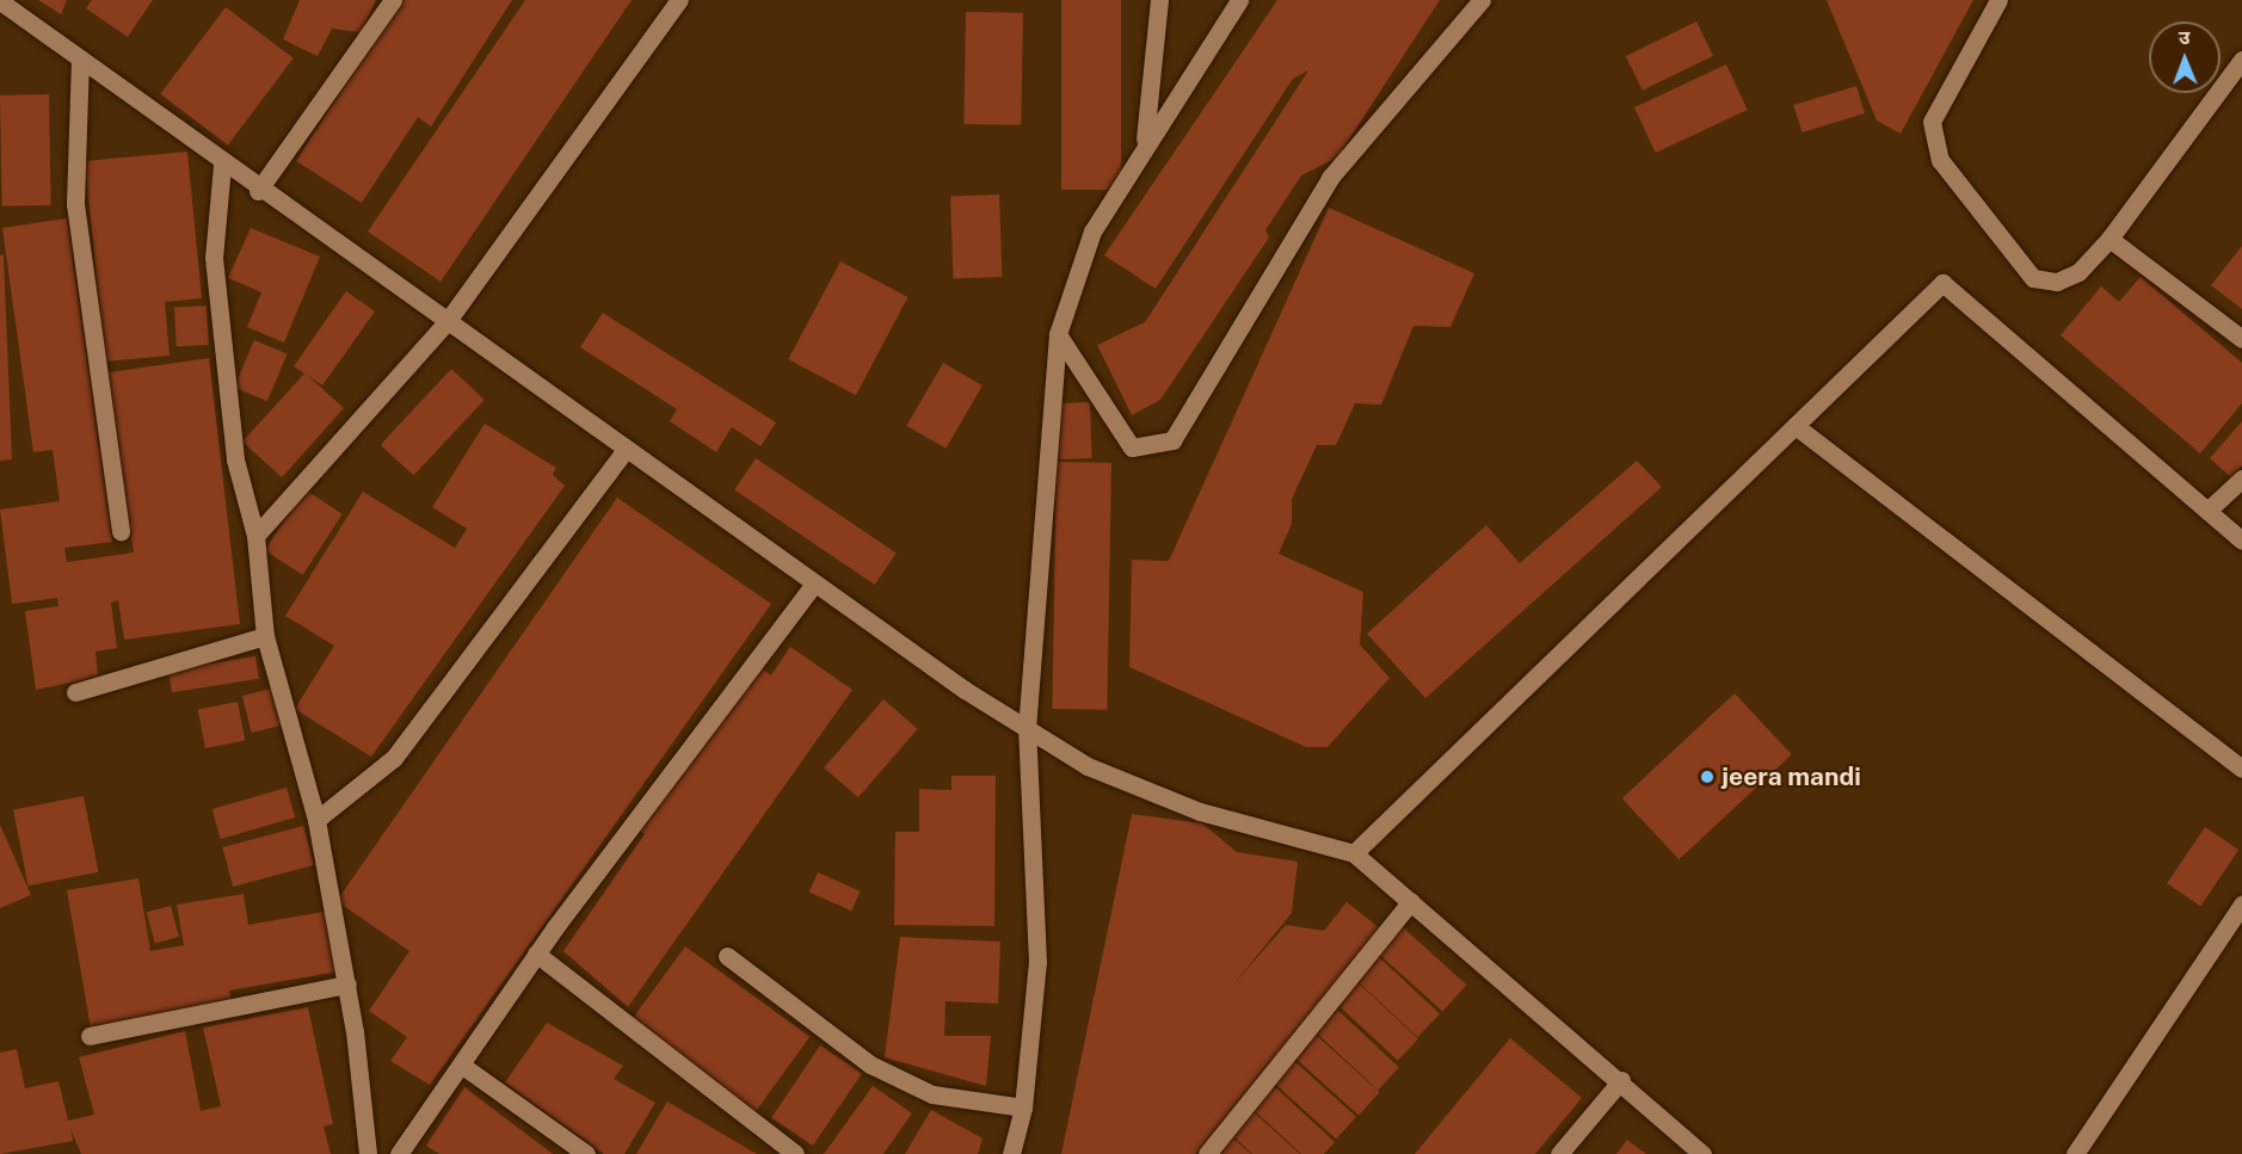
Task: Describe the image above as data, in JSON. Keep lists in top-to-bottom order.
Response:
{
  "places": ["jeera mandi"],
  "north": "top"
}
